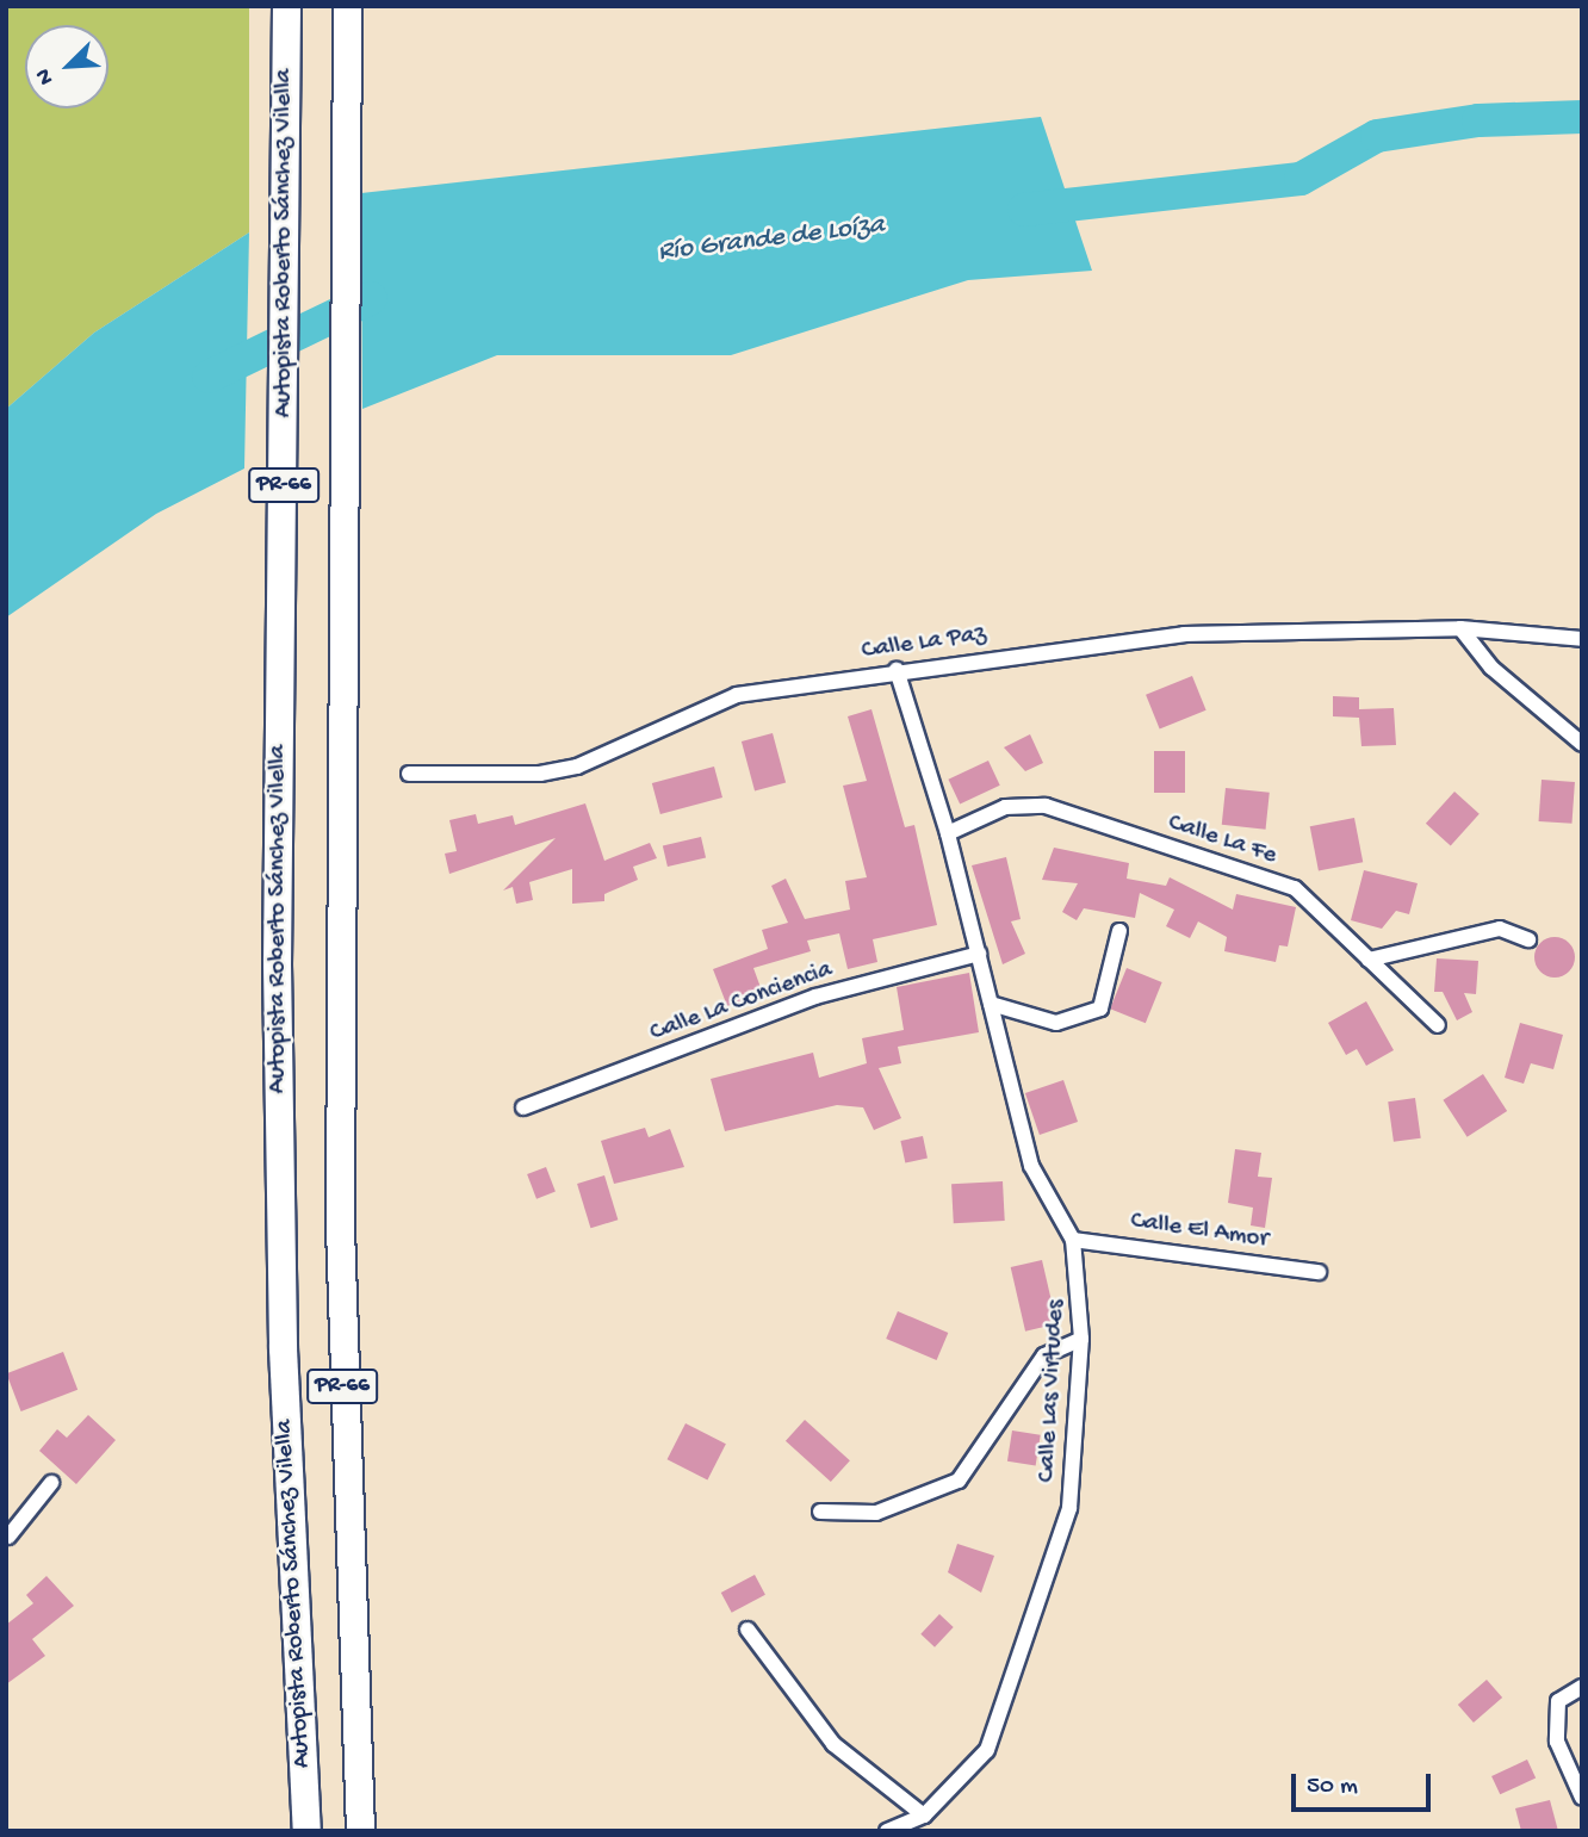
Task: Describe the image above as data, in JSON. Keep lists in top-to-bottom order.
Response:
{
  "streets": {
    "highway": ["Autopista Roberto Sánchez Vilella", "PR-66"],
    "street": [
      "Calle La Paz",
      "Calle La Fe",
      "Calle La Conciencia",
      "Calle El Amor",
      "Calle Las Virtudes"
    ]
  },
  "crossings": [
    ["Calle La Paz", "Calle Las Virtudes"],
    ["Calle La Fe", "Calle Las Virtudes"],
    ["Calle La Conciencia", "Calle Las Virtudes"],
    ["Calle El Amor", "Calle Las Virtudes"]
  ],
  "water": ["Río Grande de Loíza"],
  "scale_bar": "50 m",
  "north": "bottom left"
}
